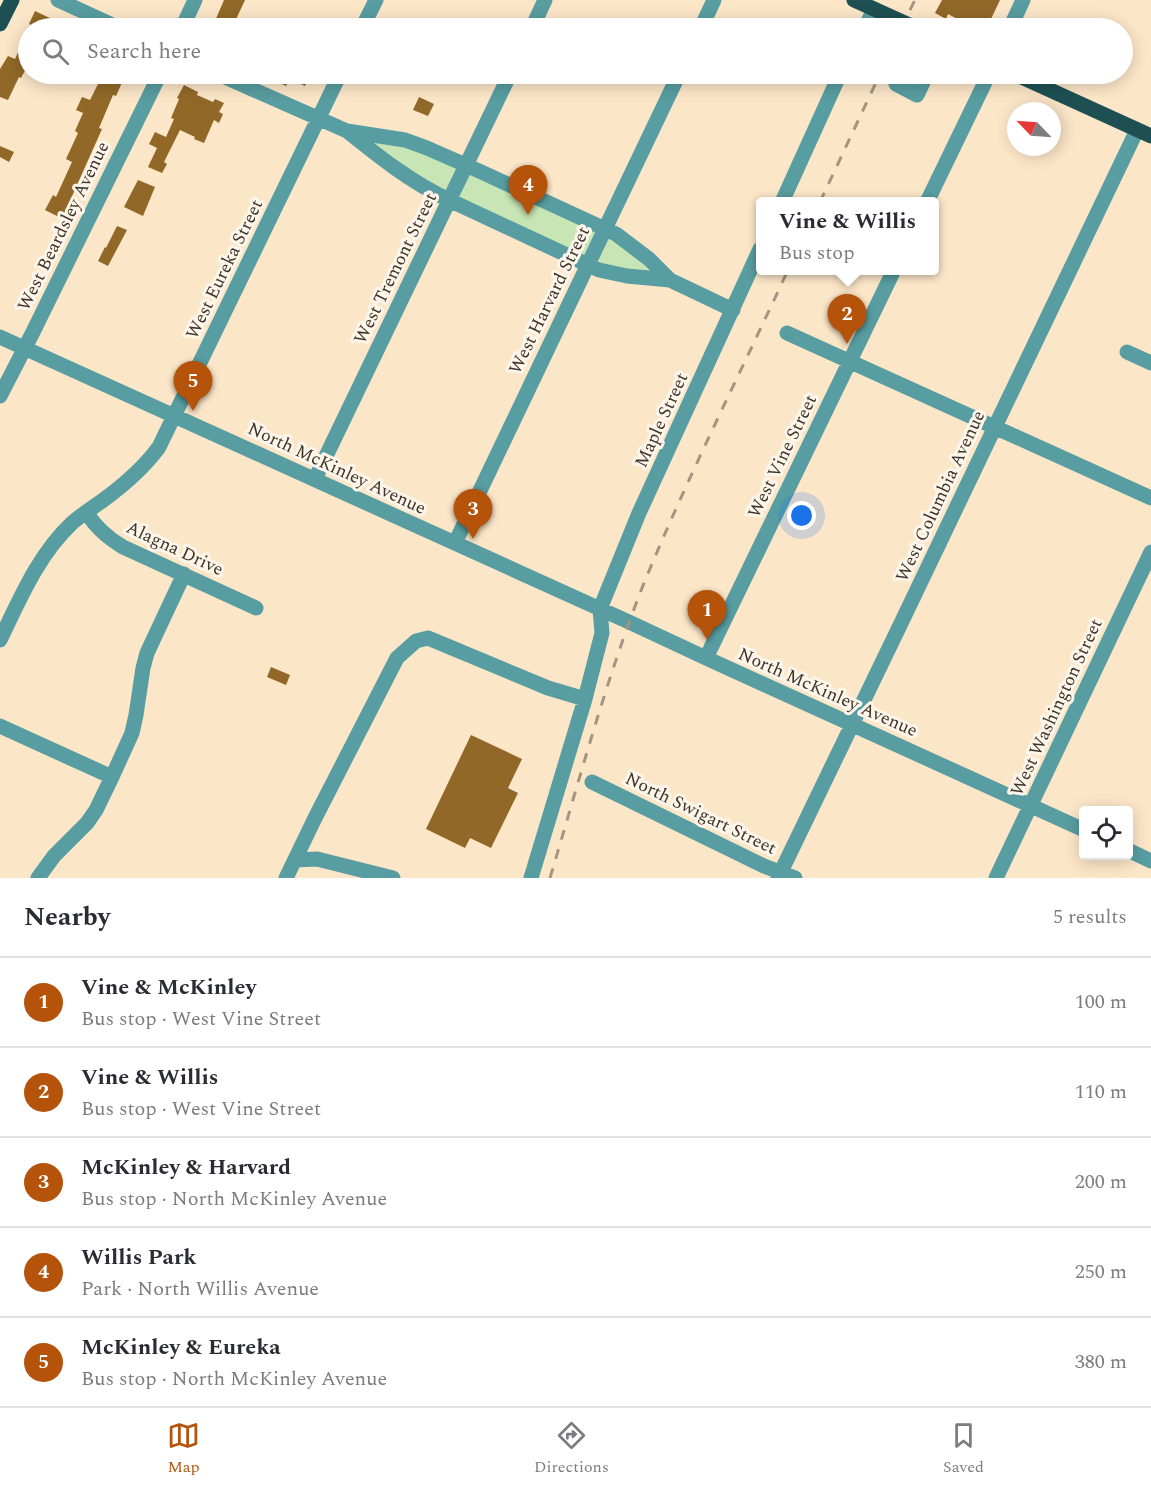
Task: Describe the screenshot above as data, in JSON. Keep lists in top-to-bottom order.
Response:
{
  "streets": {
    "street": [
      "West Beardsley Avenue",
      "West Tremont Street",
      "West Eureka Street",
      "West Harvard Street",
      "Maple Street",
      "West Vine Street",
      "North McKinley Avenue",
      "West Columbia Avenue",
      "Alagna Drive",
      "West Washington Street",
      "North Swigart Street"
    ]
  },
  "crossings": [
    ["West Beardsley Avenue", "North McKinley Avenue"],
    ["West Tremont Street", "North McKinley Avenue"],
    ["West Eureka Street", "North McKinley Avenue"],
    ["West Eureka Street", "Alagna Drive"],
    ["West Harvard Street", "North McKinley Avenue"],
    ["Maple Street", "North McKinley Avenue"],
    ["West Vine Street", "North McKinley Avenue"],
    ["North McKinley Avenue", "West Columbia Avenue"],
    ["North McKinley Avenue", "West Washington Street"],
    ["West Columbia Avenue", "North Swigart Street"]
  ],
  "north": "top left",
  "page": {
    "search": "Search here",
    "pins": [
      "4",
      "2",
      "5",
      "3",
      "1"
    ],
    "popup": ["Vine & Willis", "Bus stop"],
    "heading": ["Nearby", "5 results"],
    "list": [
      {
        "mark": "1",
        "name": "Vine & McKinley",
        "note": "Bus stop · West Vine Street",
        "value": "100 m"
      },
      {
        "mark": "2",
        "name": "Vine & Willis",
        "note": "Bus stop · West Vine Street",
        "value": "110 m"
      },
      {
        "mark": "3",
        "name": "McKinley & Harvard",
        "note": "Bus stop · North McKinley Avenue",
        "value": "200 m"
      },
      {
        "mark": "4",
        "name": "Willis Park",
        "note": "Park · North Willis Avenue",
        "value": "250 m"
      },
      {
        "mark": "5",
        "name": "McKinley & Eureka",
        "note": "Bus stop · North McKinley Avenue",
        "value": "380 m"
      }
    ],
    "nav": ["Map", "Directions", "Saved"]
  }
}
